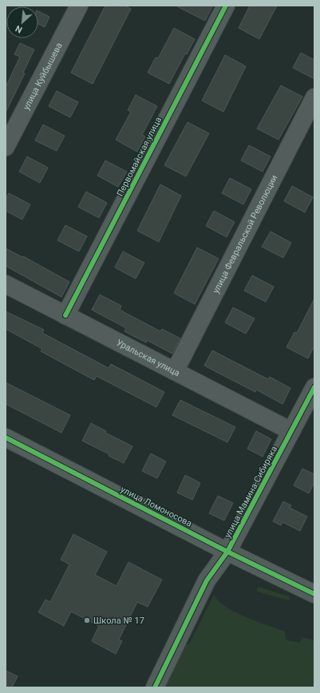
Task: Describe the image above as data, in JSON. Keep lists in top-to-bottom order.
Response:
{
  "streets": {
    "street": [
      "улица Куйбышева",
      "Первомайская улица",
      "улица Февральской Революции",
      "Уральская улица",
      "улица Мамина-Сибиряка",
      "улица Ломоносова"
    ]
  },
  "crossings": [
    ["Первомайская улица", "Уральская улица"],
    ["улица Февральской Революции", "Уральская улица"],
    ["Уральская улица", "улица Мамина-Сибиряка"],
    ["улица Мамина-Сибиряка", "улица Ломоносова"]
  ],
  "places": ["Школа № 17"],
  "north": "bottom left"
}
